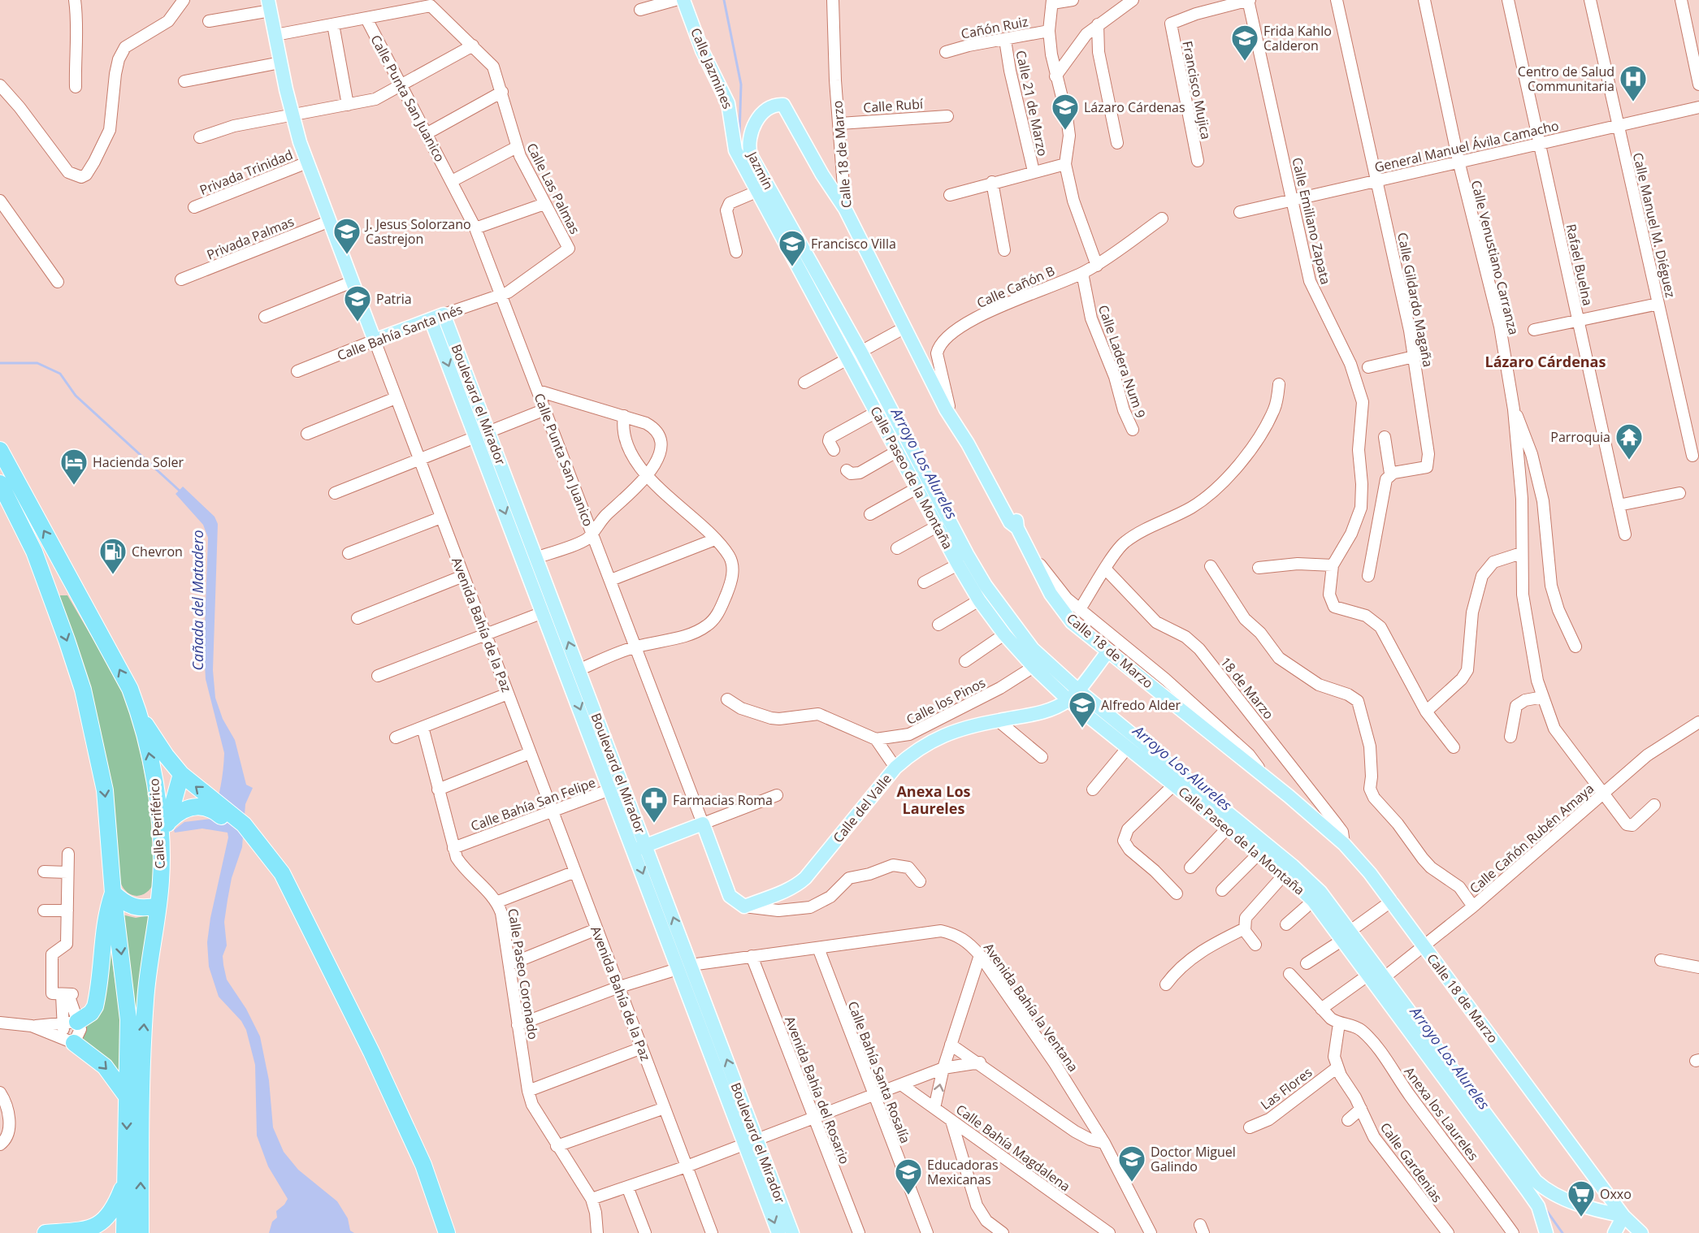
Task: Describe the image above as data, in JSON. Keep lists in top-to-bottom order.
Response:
{
  "streets": {
    "highway": ["Calle Periférico"],
    "main road": [
      "Calle Jazmines",
      "Calle Punta San Juanico",
      "Calle 18 de Marzo",
      "Jazmín",
      "Calle Bahía Santa Inés",
      "Boulevard el Mirador",
      "Calle Paseo de la Montaña",
      "Avenida Bahía de la Paz",
      "Calle del Valle"
    ],
    "street": [
      "Cañón Ruiz",
      "Francisco Mujica",
      "Calle 21 de Marzo",
      "Calle Rubí",
      "General Manuel Ávila Camacho",
      "Privada Trinidad",
      "Calle Las Palmas",
      "Calle Emiliano Zapata",
      "Calle Manuel M. Diéguez",
      "Privada Palmas",
      "Calle Venustiano Carranza",
      "Rafael Buelna",
      "Calle Cañón B",
      "Calle Gildardo Magaña",
      "Calle Ladera Num 9",
      "18 de Marzo",
      "Calle los Pinos",
      "Calle Bahía San Felipe",
      "Calle Cañón Rubén Amaya",
      "Calle Paseo Coronado",
      "Avenida Bahía la Ventana",
      "Calle Bahía Santa Rosalía",
      "Las Flores",
      "Avenida Bahía del Rosario",
      "Anexa los Laureles",
      "Calle Bahía Magdalena",
      "Calle Gardenias"
    ]
  },
  "crossings": [
    ["Cañón Ruiz", "Calle 21 de Marzo"],
    ["Calle Jazmines", "Calle Paseo de la Montaña"],
    ["Francisco Mujica", "Calle Emiliano Zapata"],
    ["Calle Punta San Juanico", "Calle Las Palmas"],
    ["Calle Punta San Juanico", "Calle Bahía Santa Inés"],
    ["Calle Punta San Juanico", "Calle del Valle"],
    ["Calle Rubí", "Calle 18 de Marzo"],
    ["General Manuel Ávila Camacho", "Calle Emiliano Zapata"],
    ["General Manuel Ávila Camacho", "Calle Manuel M. Diéguez"],
    ["General Manuel Ávila Camacho", "Calle Venustiano Carranza"],
    ["General Manuel Ávila Camacho", "Rafael Buelna"],
    ["General Manuel Ávila Camacho", "Calle Gildardo Magaña"],
    ["Calle 18 de Marzo", "Jazmín"],
    ["Calle 18 de Marzo", "Calle Cañón B"],
    ["Calle 18 de Marzo", "Calle Paseo de la Montaña"],
    ["Calle 18 de Marzo", "18 de Marzo"],
    ["Calle 18 de Marzo", "Calle del Valle"],
    ["Calle 18 de Marzo", "Calle Cañón Rubén Amaya"],
    ["Jazmín", "Calle Paseo de la Montaña"],
    ["Privada Trinidad", "Avenida Bahía de la Paz"],
    ["Calle Las Palmas", "Calle Bahía Santa Inés"],
    ["Privada Palmas", "Avenida Bahía de la Paz"],
    ["Calle Venustiano Carranza", "Calle Cañón Rubén Amaya"],
    ["Calle Cañón B", "Calle Ladera Num 9"],
    ["Calle Bahía Santa Inés", "Boulevard el Mirador"],
    ["Calle Bahía Santa Inés", "Avenida Bahía de la Paz"],
    ["Boulevard el Mirador", "Calle Bahía San Felipe"],
    ["Boulevard el Mirador", "Avenida Bahía la Ventana"],
    ["Calle Paseo de la Montaña", "Calle los Pinos"],
    ["Calle Paseo de la Montaña", "Calle del Valle"],
    ["Calle Paseo de la Montaña", "Calle Cañón Rubén Amaya"],
    ["Avenida Bahía de la Paz", "Calle Bahía San Felipe"],
    ["Avenida Bahía de la Paz", "Avenida Bahía la Ventana"],
    ["Calle Bahía San Felipe", "Calle Paseo Coronado"],
    ["Calle Paseo Coronado", "Avenida Bahía la Ventana"],
    ["Avenida Bahía la Ventana", "Calle Bahía Santa Rosalía"],
    ["Avenida Bahía la Ventana", "Avenida Bahía del Rosario"],
    ["Las Flores", "Calle Gardenias"],
    ["Anexa los Laureles", "Calle Gardenias"]
  ],
  "districts": ["Lázaro Cárdenas", "Anexa Los Laureles"],
  "water": ["Arroyo Los Alureles", "Cañada del Matadero"],
  "places": {
    "school or university": [
      "Frida Kahlo Calderon",
      "Lázaro Cárdenas",
      "J. Jesus Solorzano Castrejon",
      "Francisco Villa",
      "Patria",
      "Alfredo Alder",
      "Doctor Miguel Galindo",
      "Educadoras Mexicanas"
    ],
    "hospital": ["Centro de Salud Communitaria"],
    "temple": ["Parroquia"],
    "hotel": ["Hacienda Soler"],
    "fuel station": ["Chevron"],
    "pharmacy": ["Farmacias Roma"],
    "supermarket": ["Oxxo"]
  }
}
